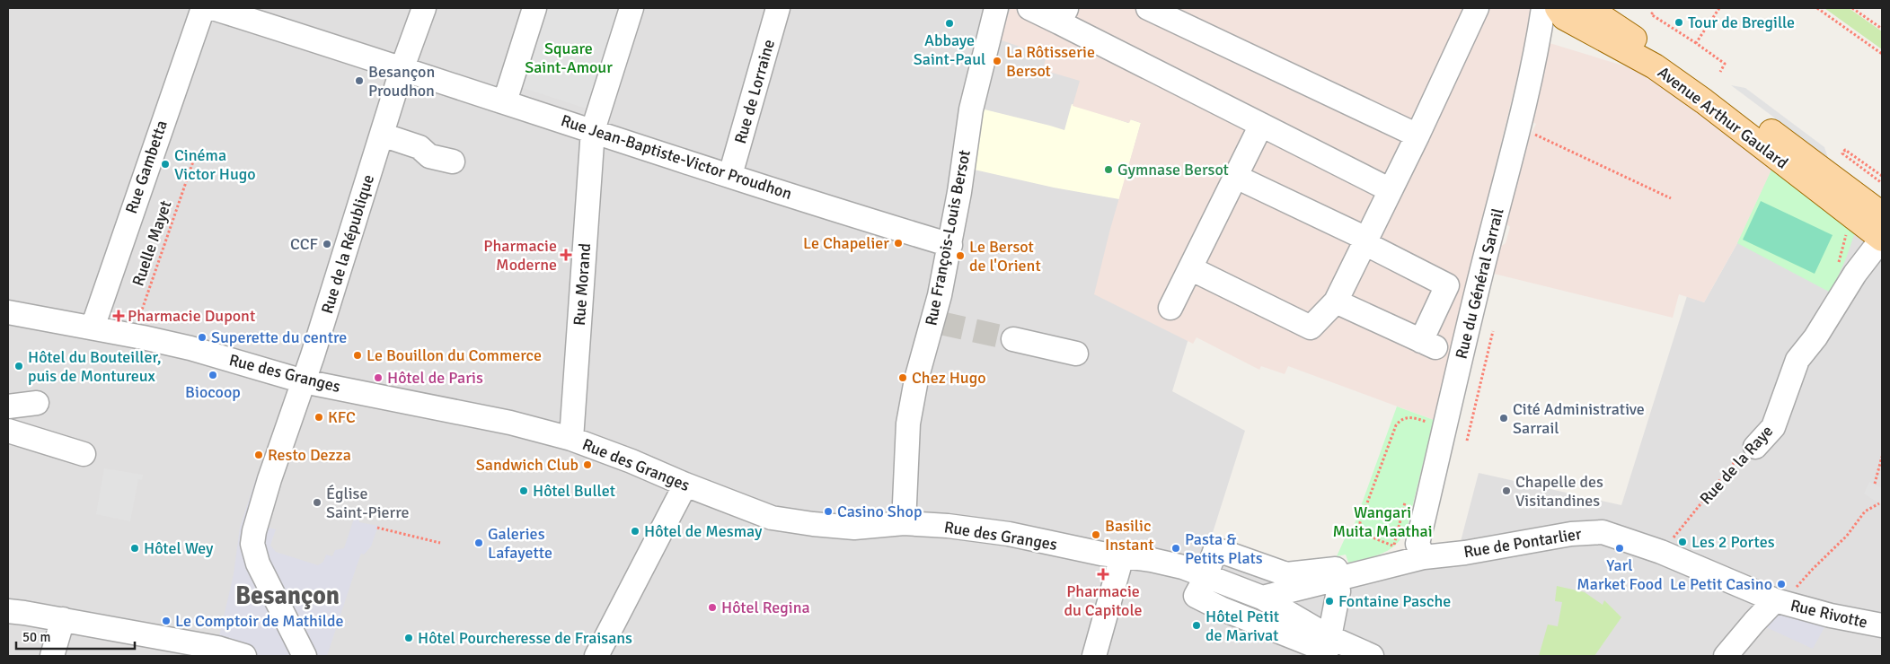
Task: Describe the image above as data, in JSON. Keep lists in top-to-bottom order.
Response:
{
  "streets": {
    "main road": ["Avenue Arthur Gaulard"],
    "street": [
      "Rue de Lorraine",
      "Rue Jean-Baptiste-Victor Proudhon",
      "Rue Gambetta",
      "Rue François-Louis Bersot",
      "Rue de la République",
      "Rue du Général Sarrail",
      "Rue Morand",
      "Rue des Granges",
      "Rue de la Raye",
      "Rue de Pontarlier",
      "Rue Rivotte"
    ],
    "path": ["Ruelle Mayet"]
  },
  "crossings": [
    ["Rue de Lorraine", "Rue Jean-Baptiste-Victor Proudhon"],
    ["Avenue Arthur Gaulard", "Rue de la Raye"],
    ["Rue Jean-Baptiste-Victor Proudhon", "Rue François-Louis Bersot"],
    ["Rue Jean-Baptiste-Victor Proudhon", "Rue de la République"],
    ["Rue Jean-Baptiste-Victor Proudhon", "Rue Morand"],
    ["Rue Gambetta", "Rue des Granges"],
    ["Rue François-Louis Bersot", "Rue des Granges"],
    ["Ruelle Mayet", "Rue des Granges"],
    ["Rue de la République", "Rue des Granges"],
    ["Rue du Général Sarrail", "Rue de Pontarlier"],
    ["Rue Morand", "Rue des Granges"],
    ["Rue des Granges", "Rue de Pontarlier"],
    ["Rue de Pontarlier", "Rue Rivotte"]
  ],
  "districts": ["Besançon"],
  "parks": ["Square Saint-Amour", "Wangari Muita Maathai"],
  "places": {
    "other": [
      "Tour de Bregille",
      "Abbaye Saint-Paul",
      "La Rôtisserie Bersot",
      "Besançon Proudhon",
      "Cinéma Victor Hugo",
      "Gymnase Bersot",
      "Le Chapelier",
      "CCF",
      "Le Bersot de l'Orient",
      "Superette du centre",
      "Le Bouillon du Commerce",
      "Hôtel du Bouteiller, puis de Montureux",
      "Biocoop",
      "Hôtel de Paris",
      "Chez Hugo",
      "KFC",
      "Cité Administrative Sarrail",
      "Resto Dezza",
      "Sandwich Club",
      "Hôtel Bullet",
      "Chapelle des Visitandines",
      "Église Saint-Pierre",
      "Casino Shop",
      "Hôtel de Mesmay",
      "Basilic Instant",
      "Les 2 Portes",
      "Galeries Lafayette",
      "Hôtel Wey",
      "Pasta & Petits Plats",
      "Yarl Market Food",
      "Le Petit Casino",
      "Fontaine Pasche",
      "Hôtel Regina",
      "Le Comptoir de Mathilde",
      "Hôtel Petit de Marivat",
      "Hôtel Pourcheresse de Fraisans"
    ],
    "health": ["Pharmacie Moderne", "Pharmacie Dupont", "Pharmacie du Capitole"]
  },
  "scale_bar": "50 m"
}
